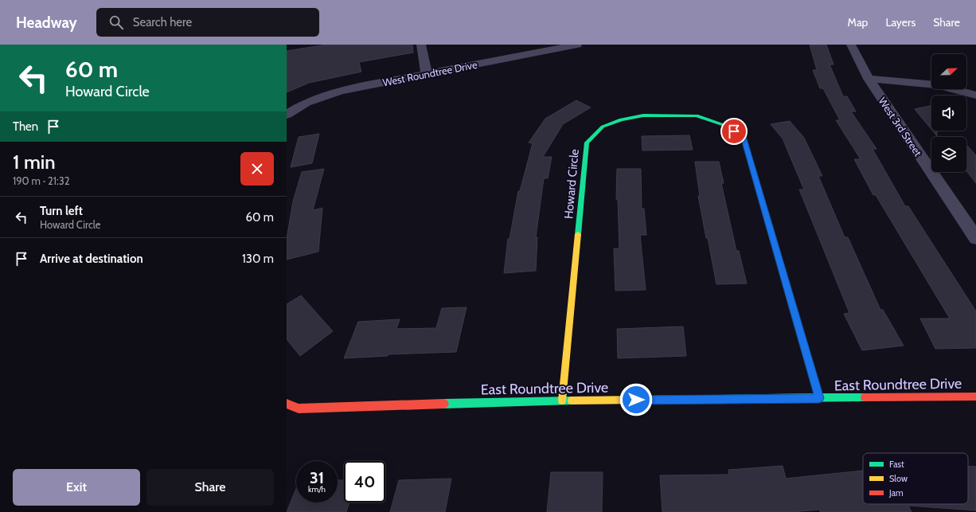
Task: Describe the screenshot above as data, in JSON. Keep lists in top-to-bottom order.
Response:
{
  "streets": {
    "street": [
      "West Roundtree Drive",
      "West 3rd Street",
      "Howard Circle",
      "East Roundtree Drive"
    ]
  },
  "crossings": [
    ["Howard Circle", "East Roundtree Drive"]
  ],
  "legend": ["Fast", "Slow", "Jam"],
  "north": "right",
  "page": {
    "header": "Headway",
    "search": "Search here",
    "nav": ["Map", "Layers", "Share"],
    "turn": ["60 m", "Howard Circle"],
    "then": "Then",
    "heading": ["1 min", "190 m · 21:32"],
    "list": [
      {
        "name": "Turn left",
        "note": "Howard Circle",
        "value": "60 m"
      },
      {
        "name": "Arrive at destination",
        "value": "130 m"
      }
    ],
    "speed": "31 km/h",
    "limit": "40",
    "buttons": ["Exit", "Share"]
  }
}
